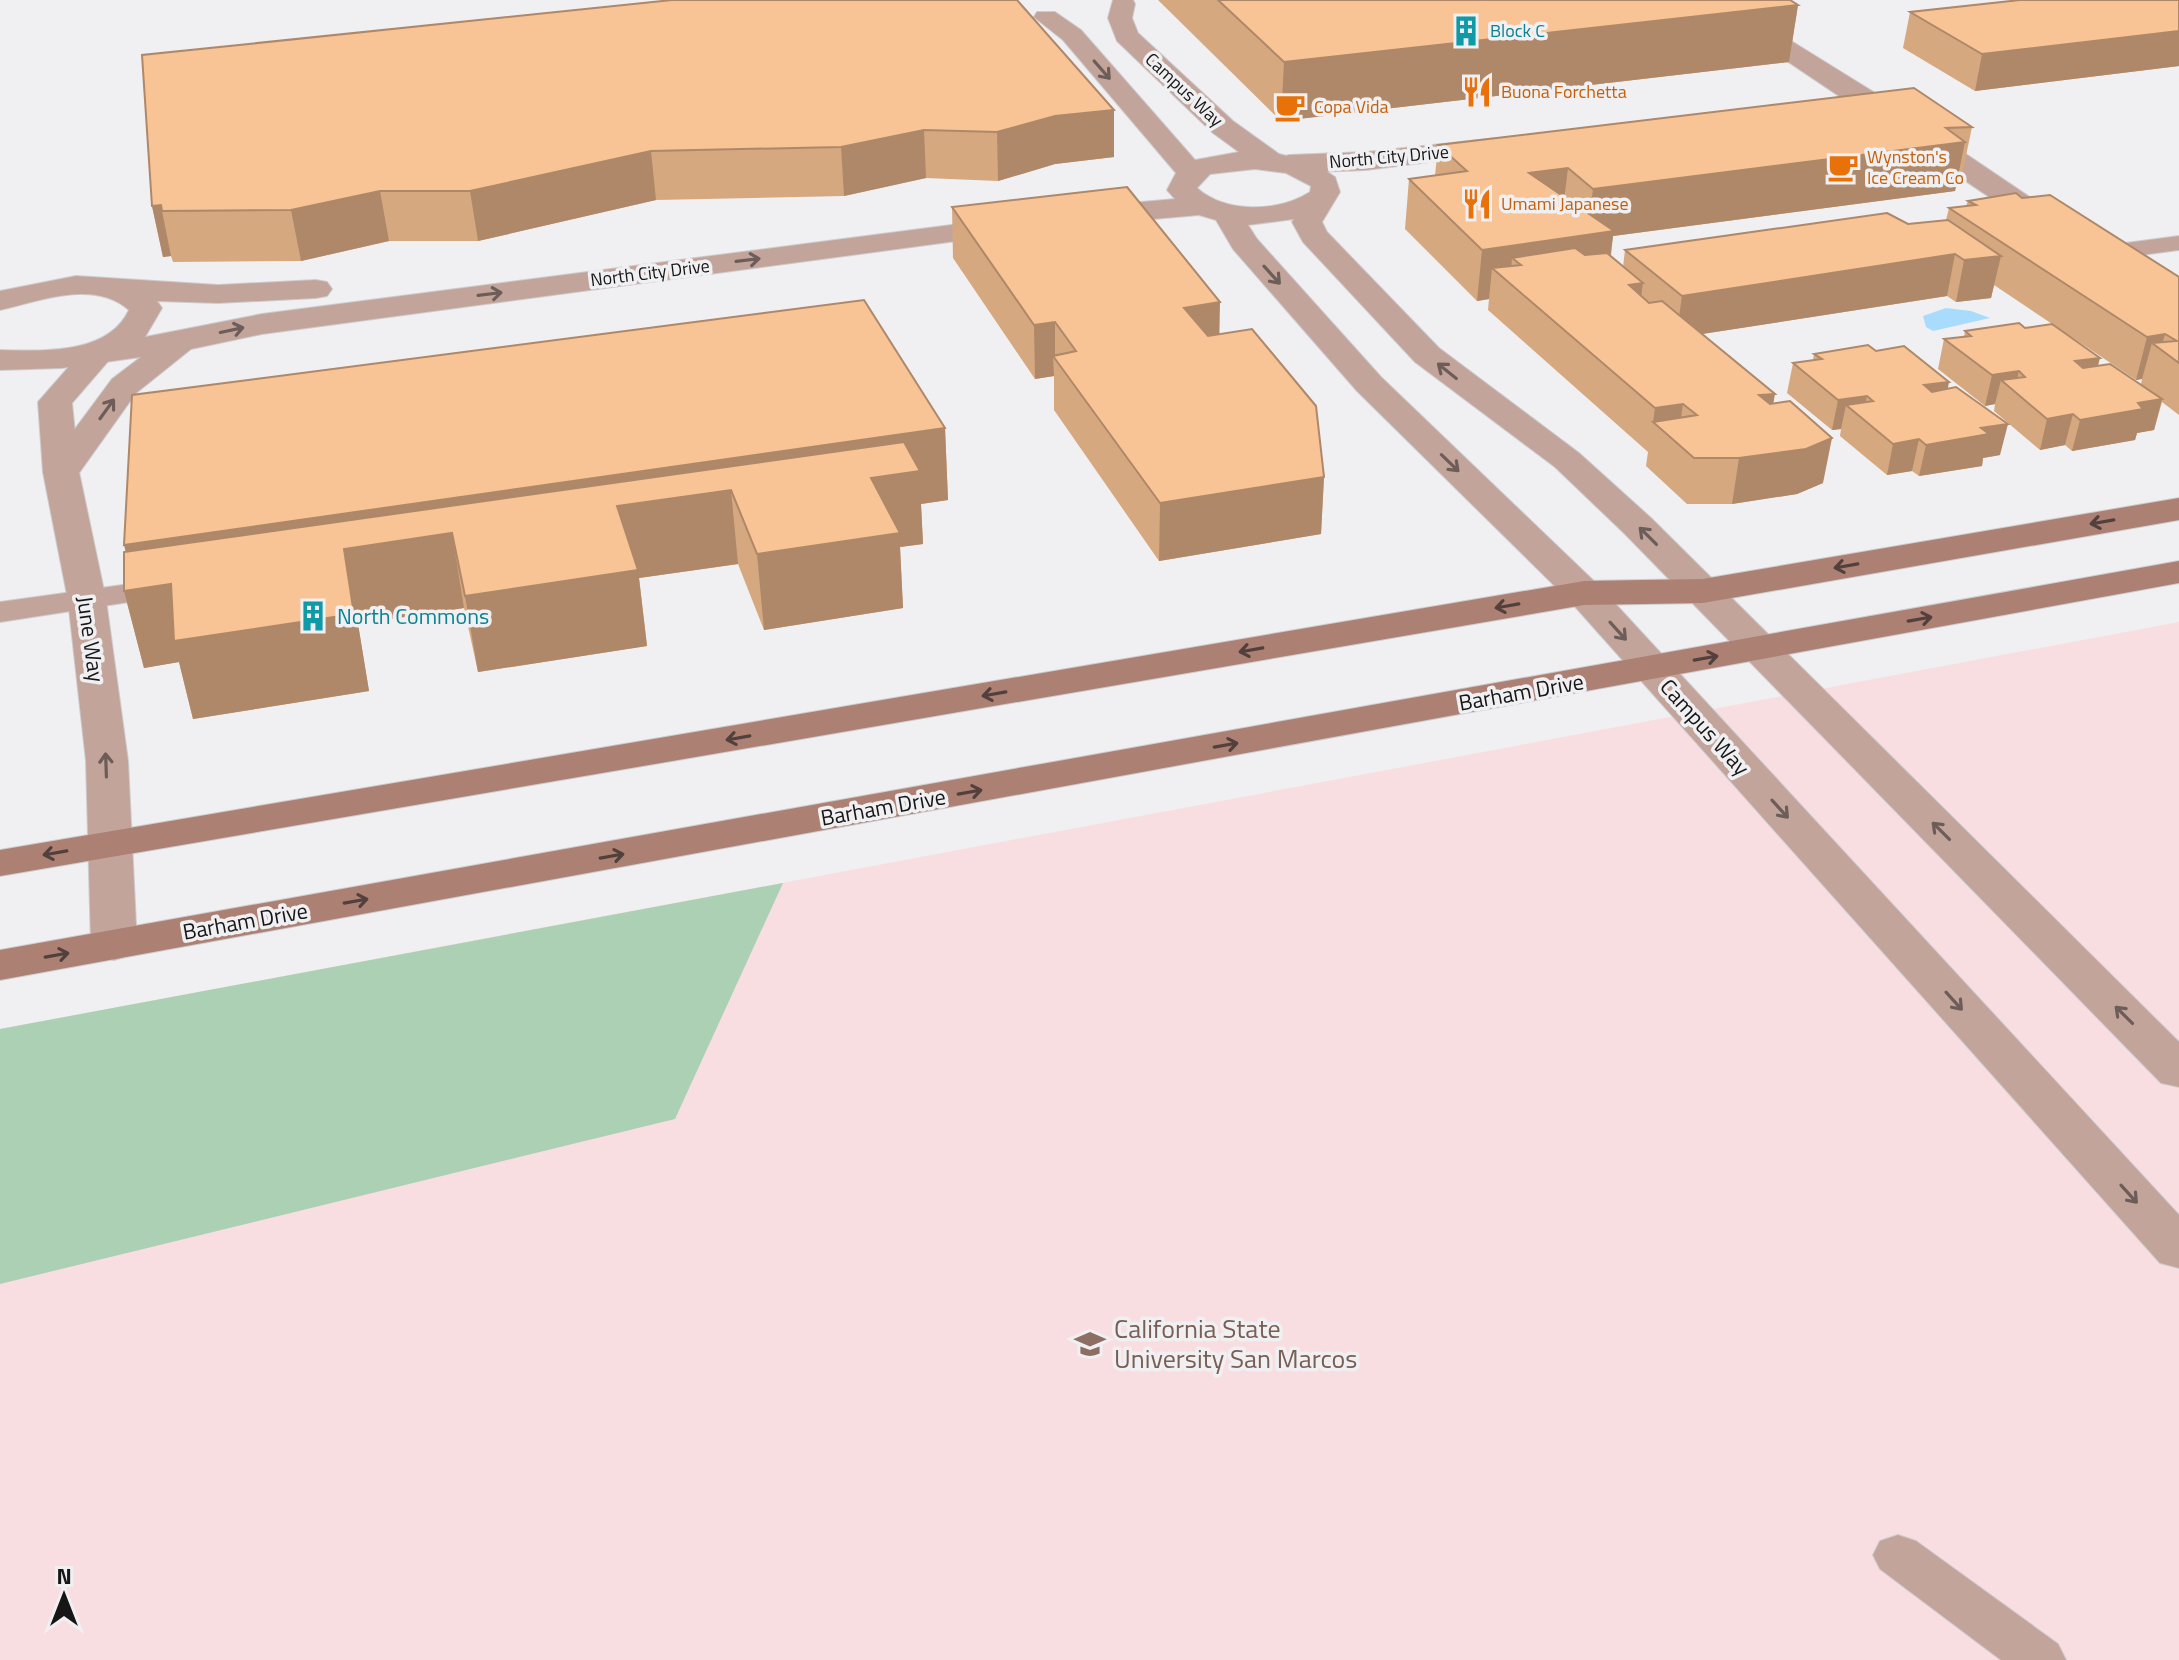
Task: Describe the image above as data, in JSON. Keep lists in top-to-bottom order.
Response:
{
  "streets": {
    "main road": ["Barham Drive"],
    "street": ["Campus Way", "North City Drive", "June Way"]
  },
  "crossings": [
    ["Campus Way", "North City Drive"],
    ["Campus Way", "Barham Drive"],
    ["North City Drive", "June Way"],
    ["June Way", "Barham Drive"]
  ],
  "one_way": ["June Way"],
  "places": {
    "building": ["Block C", "North Commons"],
    "restaurant": ["Buona Forchetta", "Umami Japanese"],
    "cafe": ["Copa Vida", "Wynston's Ice Cream Co"],
    "school or university": ["California State University San Marcos"]
  },
  "north": "top"
}
